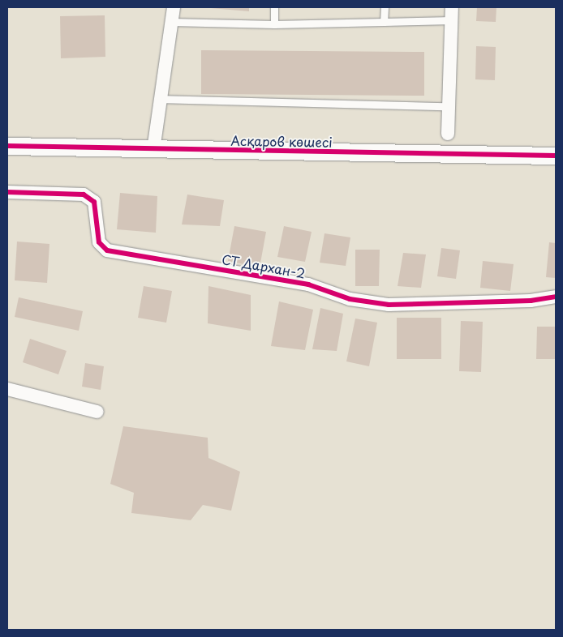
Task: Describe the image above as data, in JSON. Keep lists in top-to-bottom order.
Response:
{
  "streets": {
    "street": ["Асқаров көшесі", "СТ Дархан-2"]
  }
}
